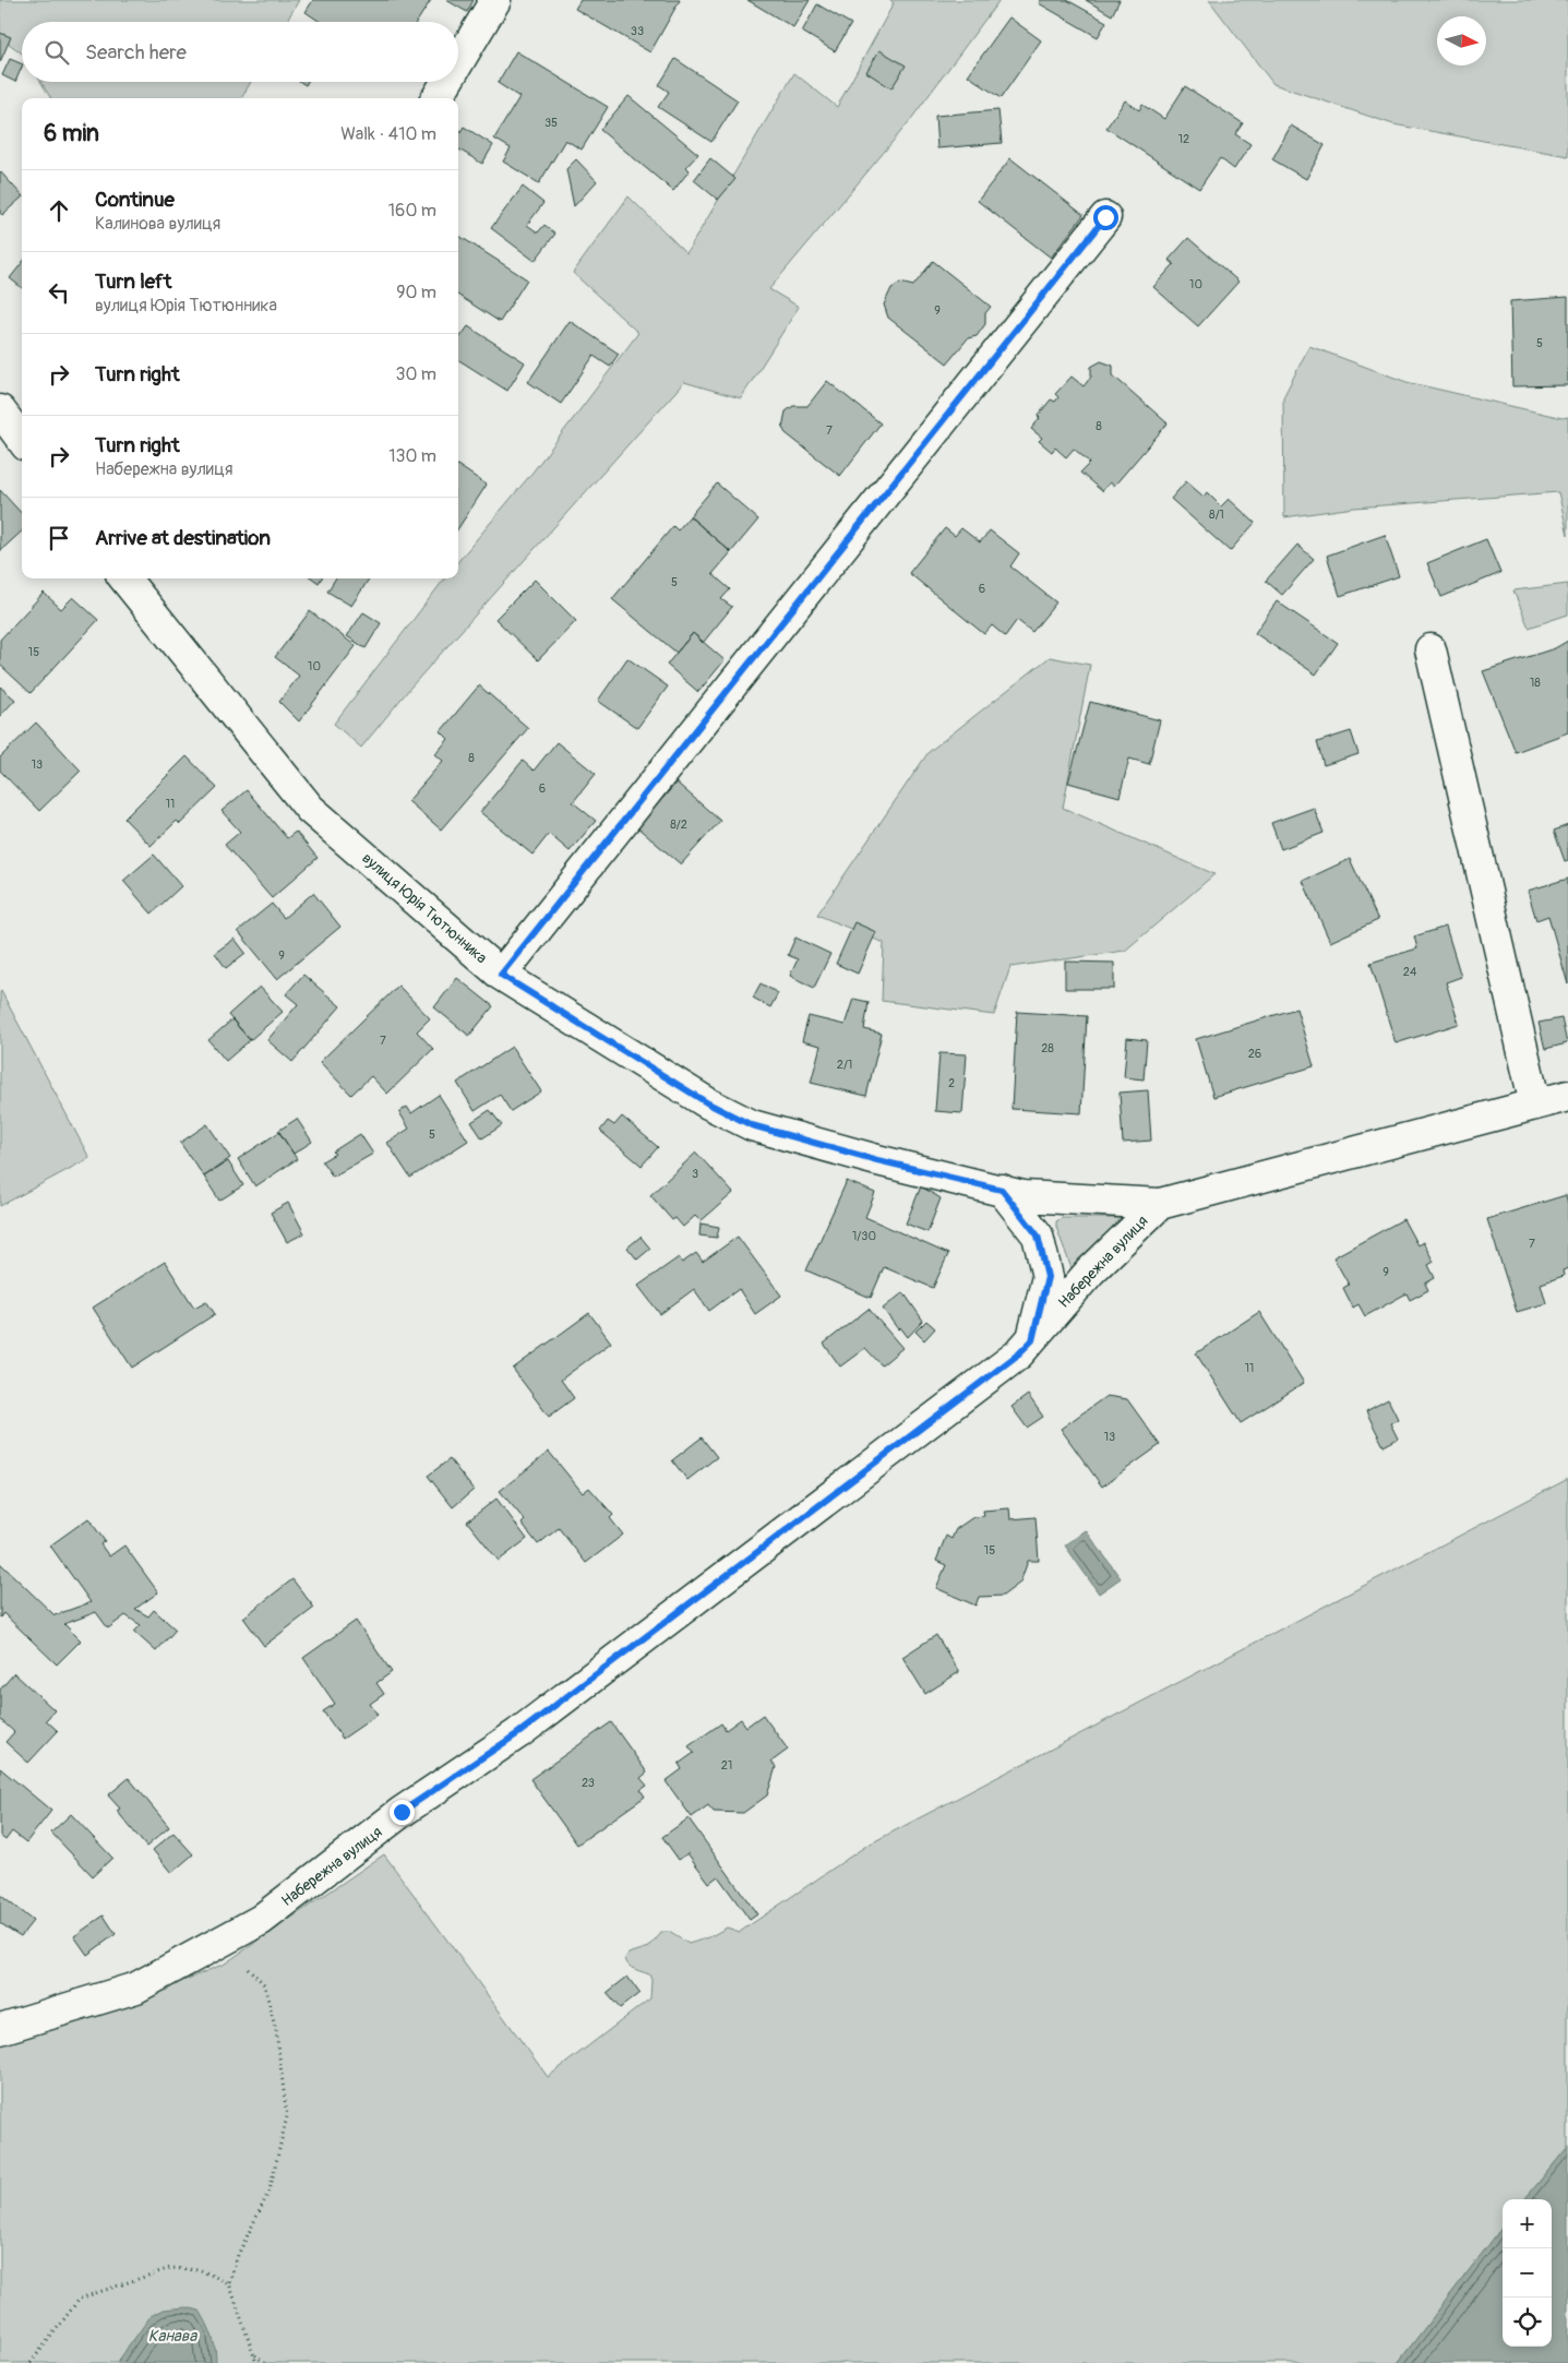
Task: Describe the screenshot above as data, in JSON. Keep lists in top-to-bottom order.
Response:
{
  "streets": {
    "street": ["вулиця Юрія Тютюнника", "Набережна вулиця"]
  },
  "crossings": [
    ["вулиця Юрія Тютюнника", "Набережна вулиця"]
  ],
  "water": ["Канава"],
  "house_numbers": [
    "33",
    "35",
    "12",
    "10",
    "9",
    "5",
    "8",
    "7",
    "8/1",
    "5",
    "6",
    "15",
    "10",
    "18",
    "8",
    "13",
    "6",
    "11",
    "8/2",
    "9",
    "24",
    "7",
    "28",
    "26",
    "2/1",
    "2",
    "5",
    "3",
    "1/30",
    "7",
    "9",
    "11",
    "13",
    "15",
    "21",
    "23"
  ],
  "north": "right",
  "page": {
    "search": "Search here",
    "heading": ["6 min", "Walk · 410 m"],
    "list": [
      ["Continue", "Калинова вулиця", "160 m"],
      ["Turn left", "вулиця Юрія Тютюнника", "90 m"],
      ["Turn right", "30 m"],
      ["Turn right", "Набережна вулиця", "130 m"],
      "Arrive at destination"
    ],
    "map_buttons": ["+", "−"]
  }
}
